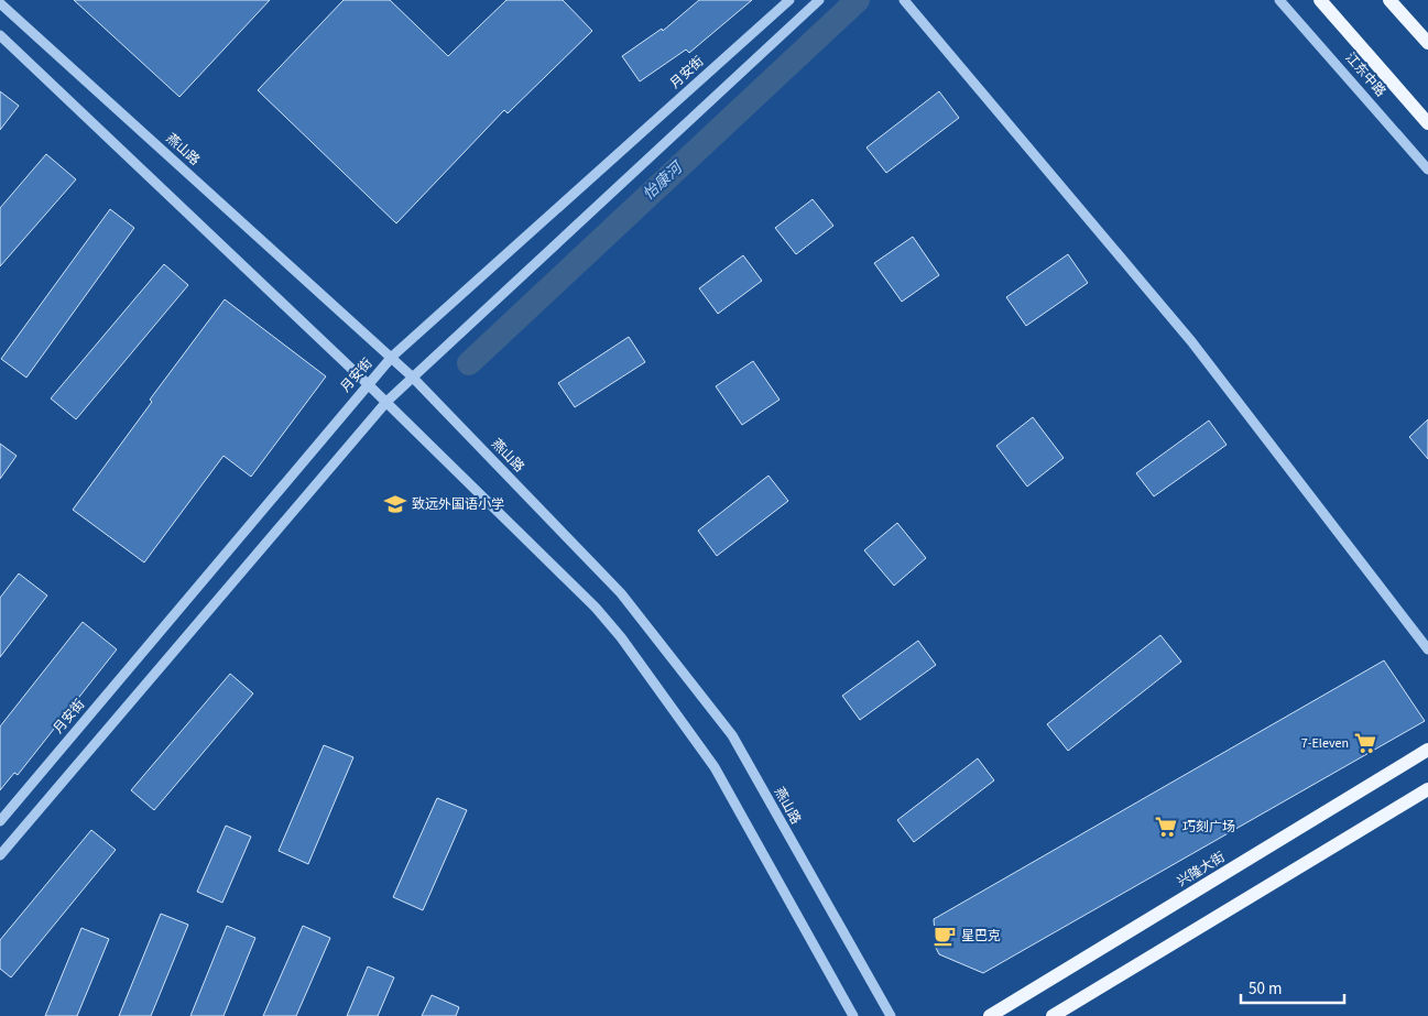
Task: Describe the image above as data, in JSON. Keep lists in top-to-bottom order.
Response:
{
  "streets": {
    "main road": ["江东中路", "兴隆大街"],
    "street": ["月安街", "燕山路"]
  },
  "crossings": [
    ["月安街", "燕山路"]
  ],
  "water": ["怡康河"],
  "places": {
    "school or university": ["致远外国语小学"],
    "supermarket": ["7-Eleven", "巧刻广场"],
    "cafe": ["星巴克"]
  },
  "scale_bar": "50 m"
}
